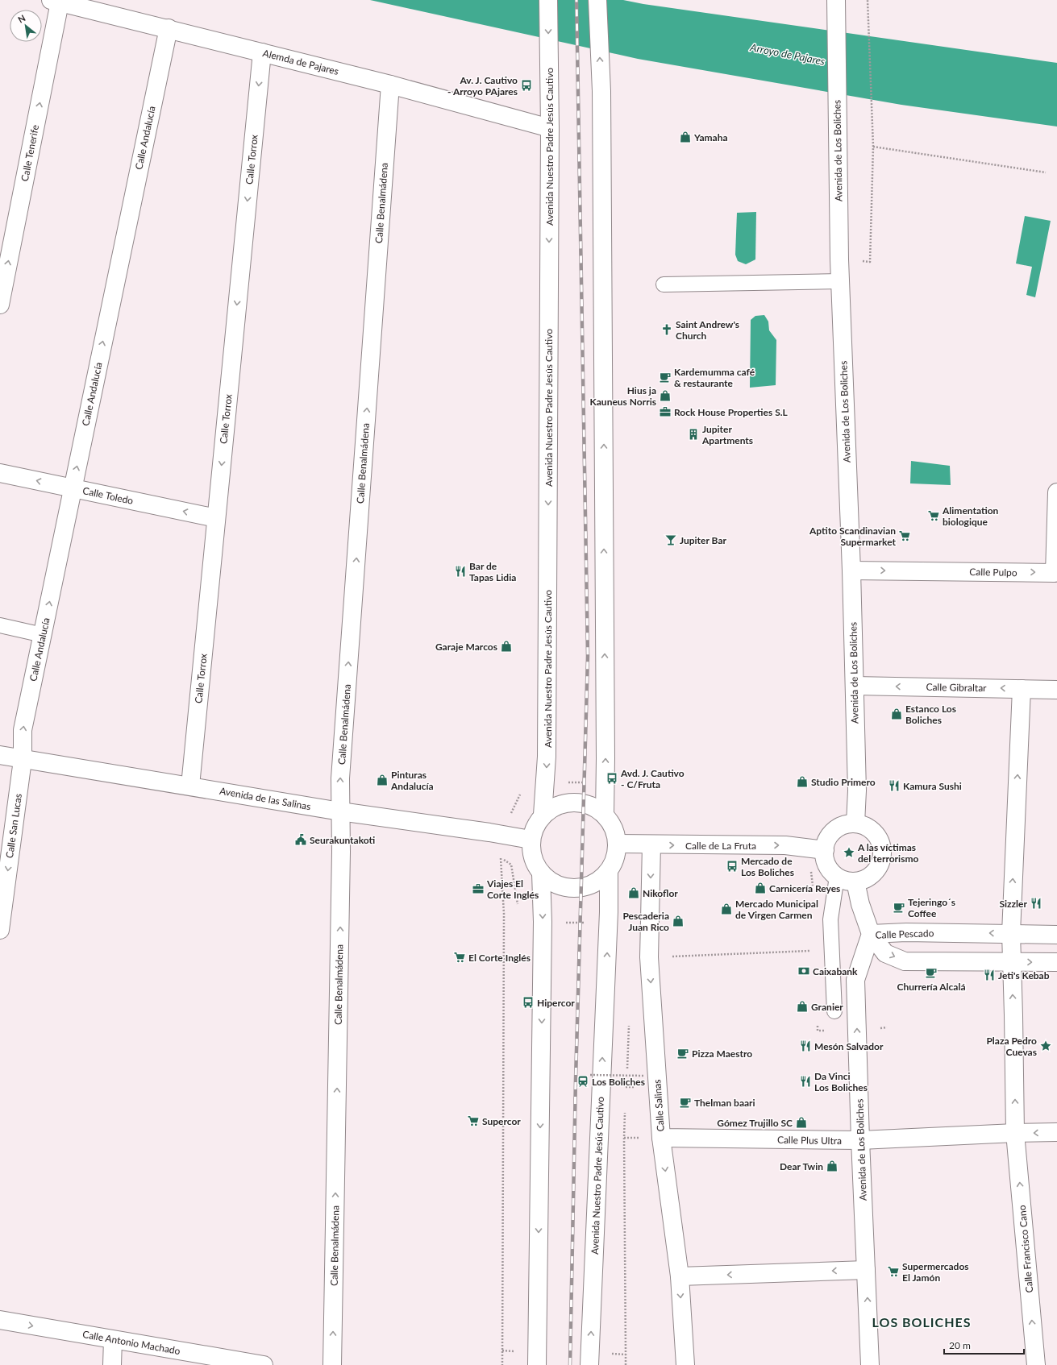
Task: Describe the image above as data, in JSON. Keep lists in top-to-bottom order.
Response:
{
  "streets": {
    "street": [
      "Alemda de Pajares",
      "Calle Andalucía",
      "Avenida Nuestro Padre Jesús Cautivo",
      "Avenida de Los Boliches",
      "Calle Tenerife",
      "Calle Torrox",
      "Calle Benalmádena",
      "Calle Toledo",
      "Calle Pulpo",
      "Calle Gibraltar",
      "Avenida de las Salinas",
      "Calle San Lucas",
      "Calle de La Fruta",
      "Calle Pescado",
      "Calle Salinas",
      "Calle Plus Ultra",
      "Calle Francisco Cano",
      "Calle Antonio Machado"
    ]
  },
  "crossings": [
    ["Alemda de Pajares", "Calle Andalucía"],
    ["Alemda de Pajares", "Avenida Nuestro Padre Jesús Cautivo"],
    ["Alemda de Pajares", "Calle Tenerife"],
    ["Alemda de Pajares", "Calle Torrox"],
    ["Alemda de Pajares", "Calle Benalmádena"],
    ["Calle Andalucía", "Calle Toledo"],
    ["Calle Andalucía", "Avenida de las Salinas"],
    ["Calle Andalucía", "Calle San Lucas"],
    ["Avenida Nuestro Padre Jesús Cautivo", "Avenida de las Salinas"],
    ["Avenida Nuestro Padre Jesús Cautivo", "Calle de La Fruta"],
    ["Avenida de Los Boliches", "Calle Pulpo"],
    ["Avenida de Los Boliches", "Calle Gibraltar"],
    ["Avenida de Los Boliches", "Calle de La Fruta"],
    ["Avenida de Los Boliches", "Calle Pescado"],
    ["Avenida de Los Boliches", "Calle Plus Ultra"],
    ["Calle Torrox", "Calle Toledo"],
    ["Calle Torrox", "Avenida de las Salinas"],
    ["Calle Benalmádena", "Avenida de las Salinas"],
    ["Calle Gibraltar", "Calle Francisco Cano"],
    ["Avenida de las Salinas", "Calle San Lucas"],
    ["Avenida de las Salinas", "Calle de La Fruta"],
    ["Calle de La Fruta", "Calle Salinas"],
    ["Calle Pescado", "Calle Francisco Cano"],
    ["Calle Salinas", "Calle Plus Ultra"],
    ["Calle Plus Ultra", "Calle Francisco Cano"]
  ],
  "one_way": [
    "Calle Andalucía",
    "Calle Tenerife",
    "Calle Torrox",
    "Calle Benalmádena",
    "Calle Toledo",
    "Calle Gibraltar",
    "Calle San Lucas",
    "Calle de La Fruta",
    "Calle Francisco Cano",
    "Calle Antonio Machado"
  ],
  "districts": ["LOS BOLICHES"],
  "water": ["Arroyo de Pajares"],
  "places": {
    "bus stop": [
      "Av. J. Cautivo - Arroyo PAjares",
      "Avd. J. Cautivo - C/Fruta",
      "Mercado de Los Boliches",
      "Hipercor"
    ],
    "shop": [
      "Yamaha",
      "Hius ja Kauneus Norris",
      "Garaje Marcos",
      "Estanco Los Boliches",
      "Pinturas Andalucía",
      "Studio Primero",
      "Carnicería Reyes",
      "Nikoflor",
      "Mercado Municipal de Virgen Carmen",
      "Pescaderia Juan Rico",
      "Granier",
      "Gómez Trujillo SC",
      "Dear Twin"
    ],
    "church": ["Saint Andrew's Church"],
    "cafe": [
      "Kardemumma café & restaurante",
      "Tejeringo´s Coffee",
      "Churrería Alcalá",
      "Pizza Maestro",
      "Thelman baari"
    ],
    "office": ["Rock House Properties S.L", "Viajes El Corte Inglés"],
    "building": ["Jupiter Apartments"],
    "supermarket": [
      "Alimentation biologique",
      "Aptito Scandinavian Supermarket",
      "El Corte Inglés",
      "Supercor",
      "Supermercados El Jamón"
    ],
    "bar": ["Jupiter Bar"],
    "restaurant": [
      "Bar de Tapas Lidia",
      "Kamura Sushi",
      "Sizzler",
      "Jeti's Kebab",
      "Mesón Salvador",
      "Da Vinci Los Boliches"
    ],
    "public building": ["Seurakuntakoti"],
    "place": ["A las víctimas del terrorismo", "Plaza Pedro Cuevas"],
    "bank": ["Caixabank"],
    "station": ["Los Boliches"]
  },
  "scale_bar": "20 m",
  "north": "top left"
}
